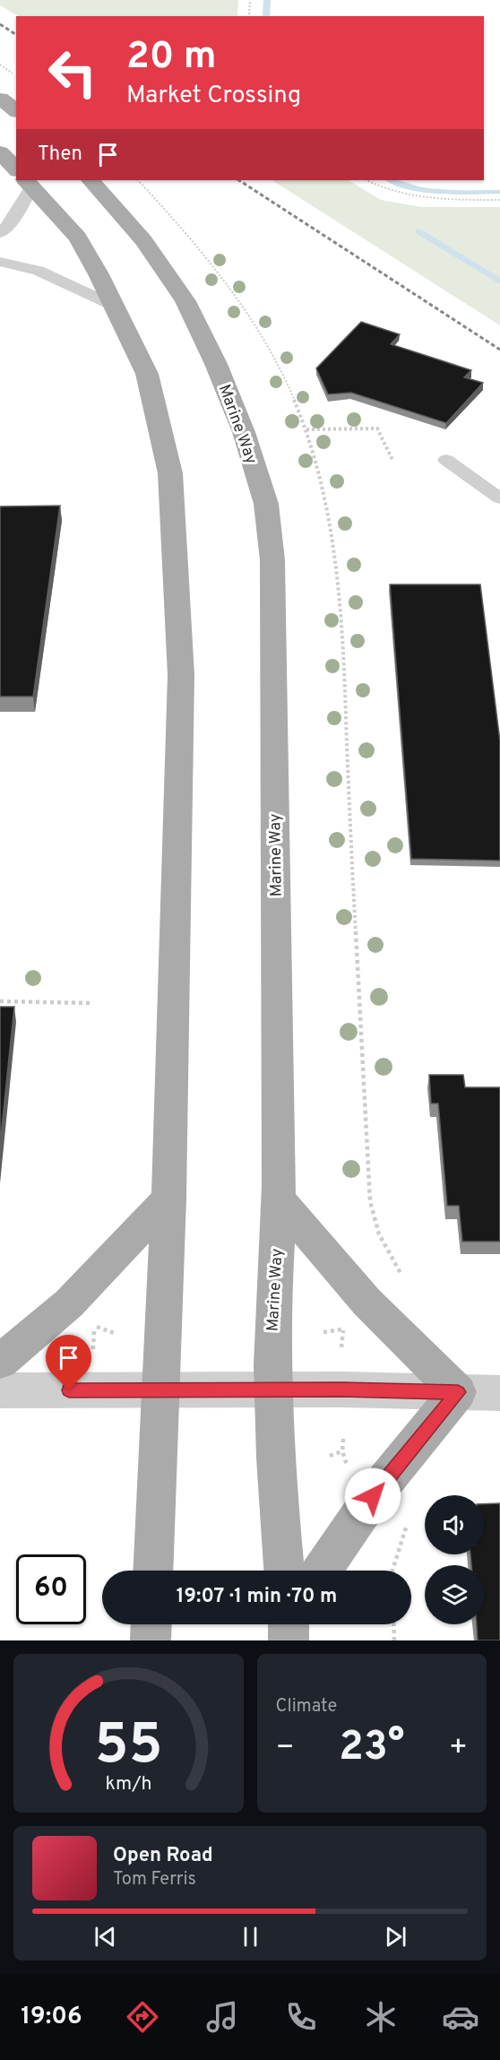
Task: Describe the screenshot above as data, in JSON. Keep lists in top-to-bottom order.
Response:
{
  "streets": {
    "main road": ["Marine Way"]
  },
  "page": {
    "turn": ["20 m", "Market Crossing"],
    "then": "Then",
    "limit": "60",
    "trip": "19:07 · 1 min · 70 m",
    "tile": "Climate",
    "heat": ["−", "23°", "+"],
    "song": ["Open Road", "Tom Ferris"],
    "tabs": "19:06",
    "gauge": ["55", "km/h"]
  }
}
